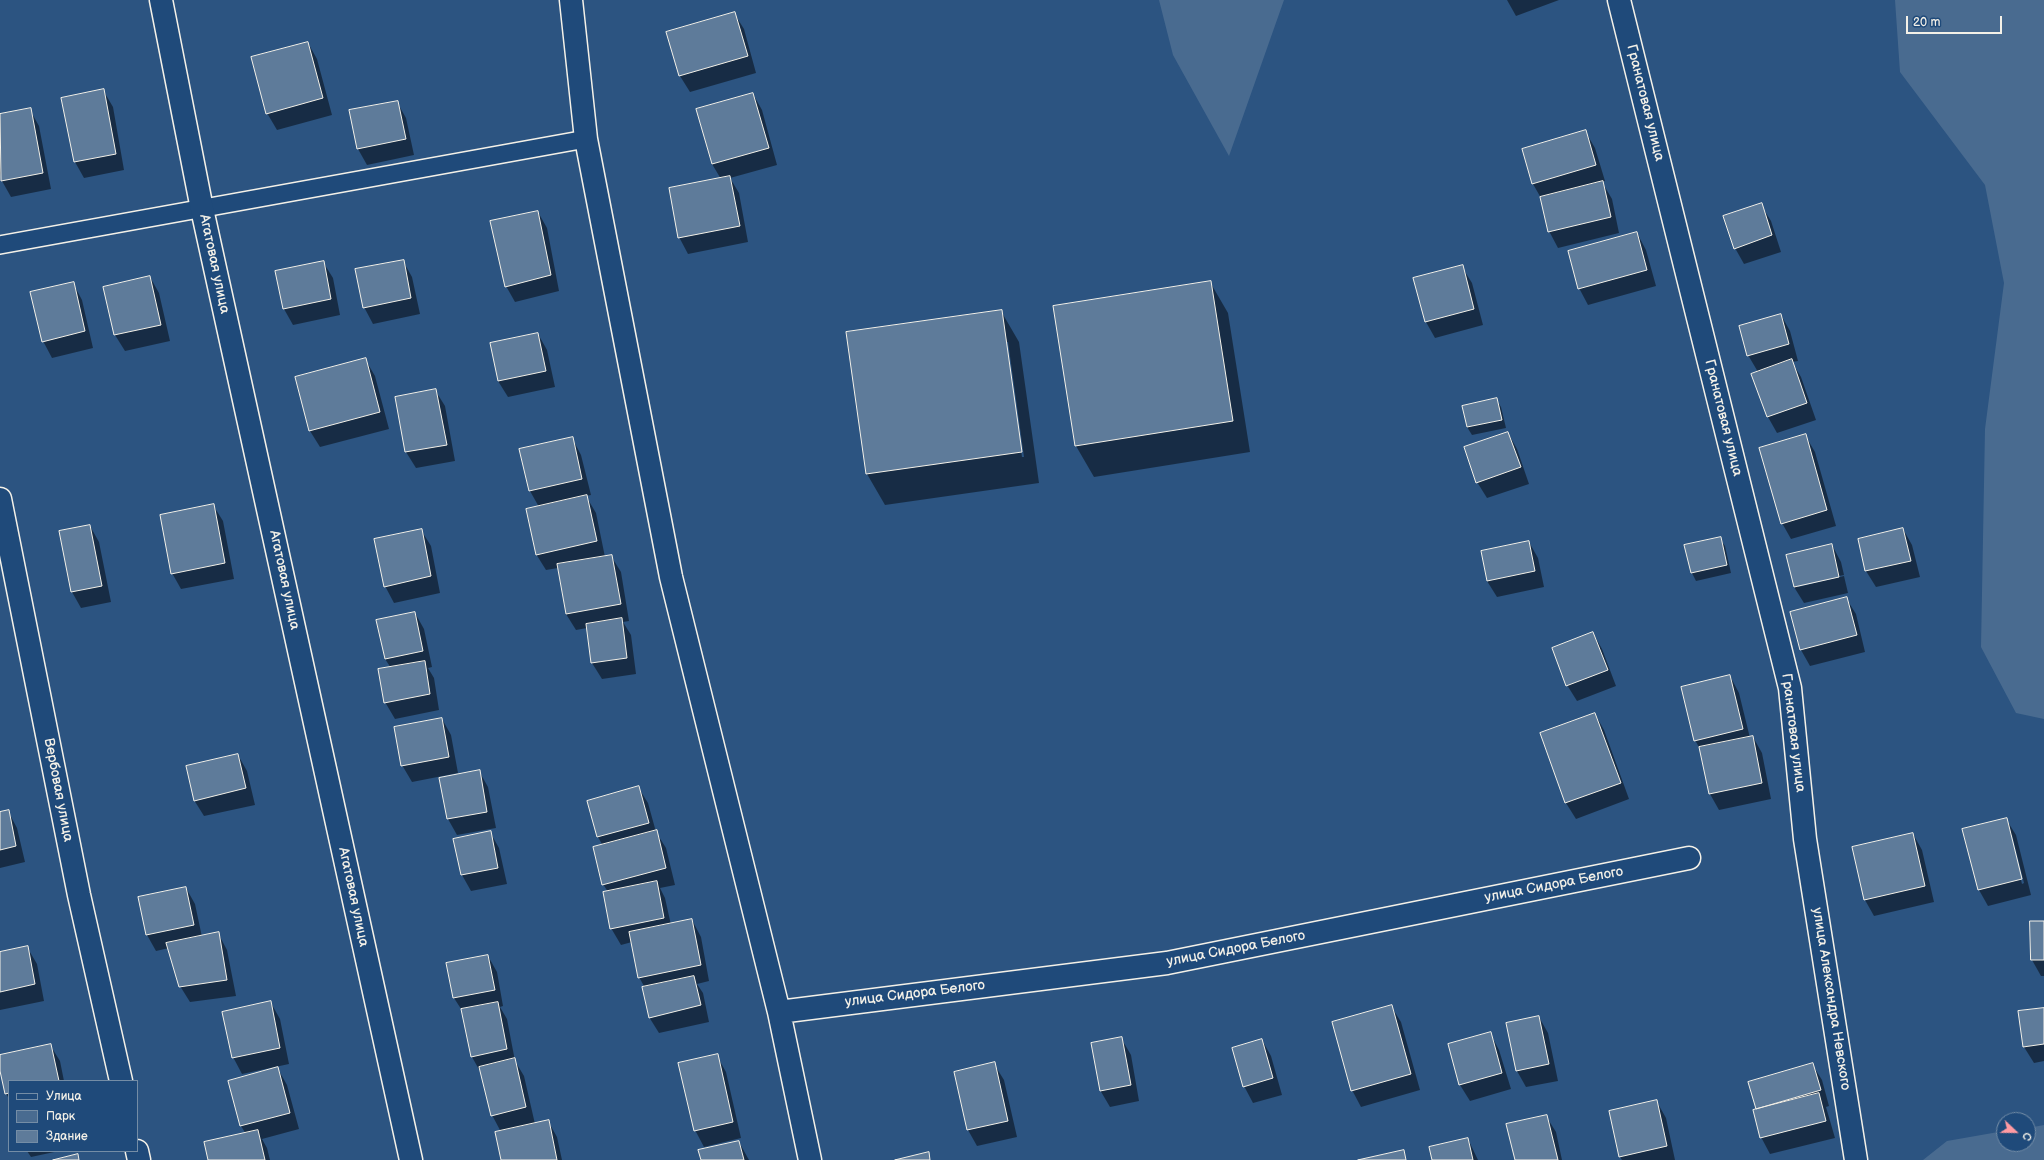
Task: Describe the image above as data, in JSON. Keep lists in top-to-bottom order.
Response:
{
  "streets": {
    "street": [
      "Гранатовая улица",
      "Агатовая улица",
      "Вербовая улица",
      "улица Сидора Белого",
      "улица Александра Невского"
    ]
  },
  "crossings": [
    ["Гранатовая улица", "улица Александра Невского"]
  ],
  "legend": ["Улица", "Парк", "Здание"],
  "scale_bar": "20 m",
  "north": "right"
}
